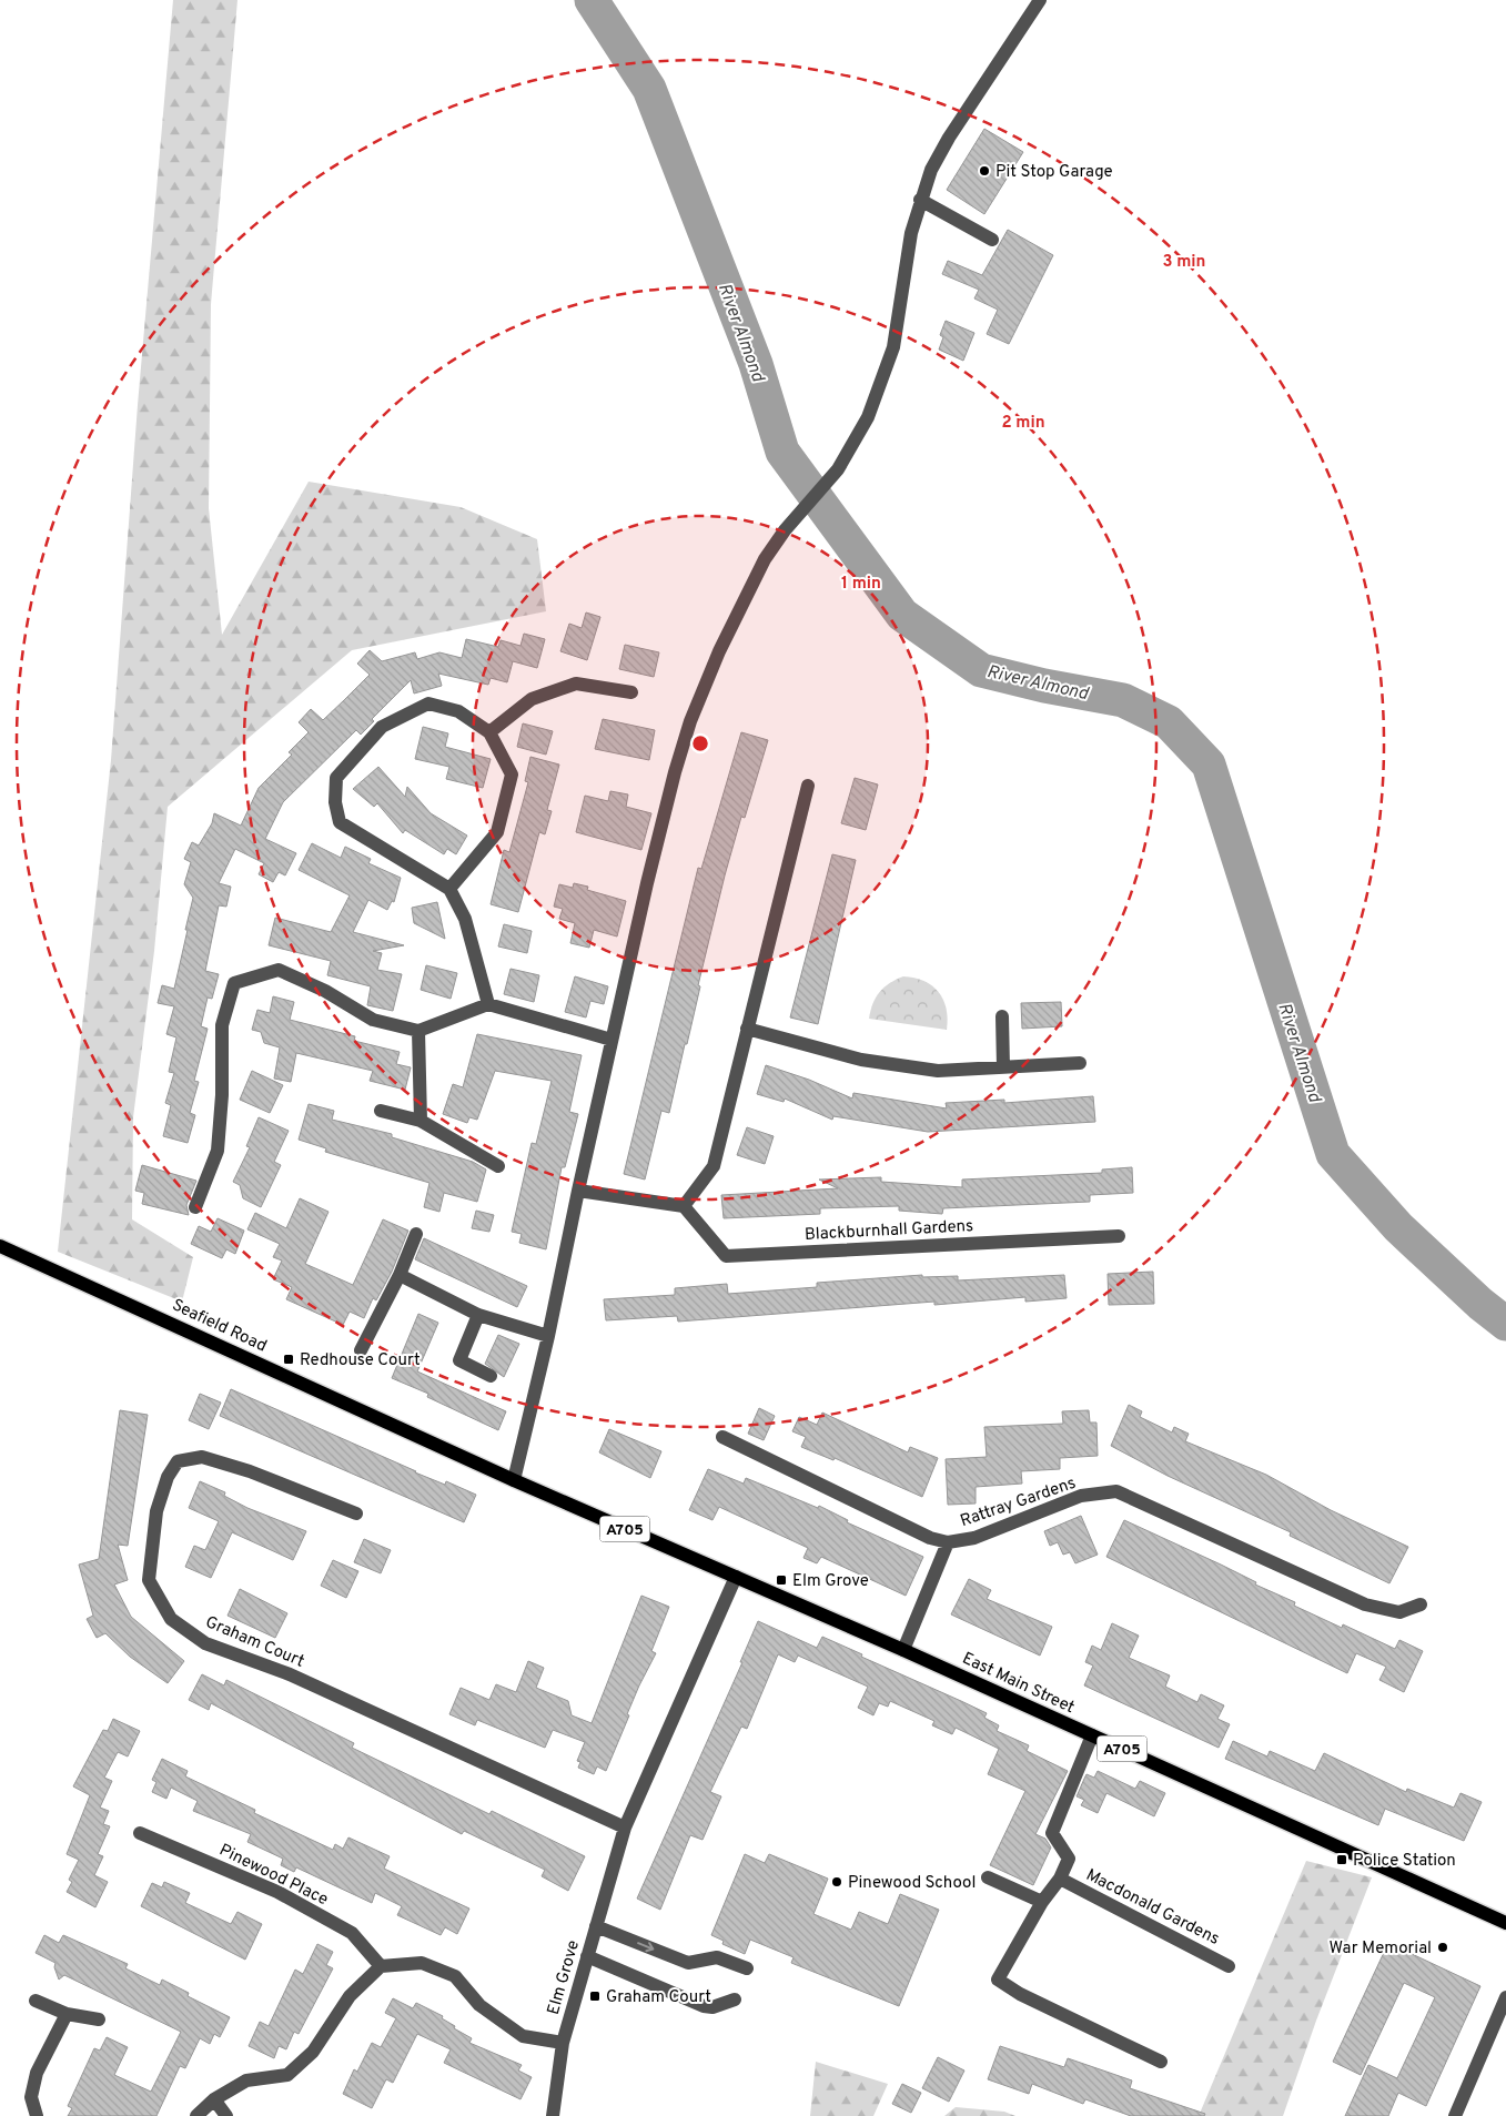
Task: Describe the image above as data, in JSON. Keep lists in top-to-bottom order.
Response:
{
  "streets": {
    "main road": ["Seafield Road", "A705", "East Main Street"],
    "street": [
      "Blackburnhall Gardens",
      "Rattray Gardens",
      "Graham Court",
      "Pinewood Place",
      "Macdonald Gardens",
      "Elm Grove"
    ]
  },
  "crossings": [
    ["Seafield Road", "East Main Street"],
    ["Graham Court", "Elm Grove"],
    ["East Main Street", "Macdonald Gardens"],
    ["East Main Street", "Elm Grove"]
  ],
  "water": ["River Almond"],
  "places": {
    "other": ["Pit Stop Garage", "Pinewood School", "War Memorial"],
    "transit": [
      "Redhouse Court",
      "Elm Grove",
      "Police Station",
      "Graham Court"
    ]
  },
  "rings": ["3 min", "2 min", "1 min"]
}
